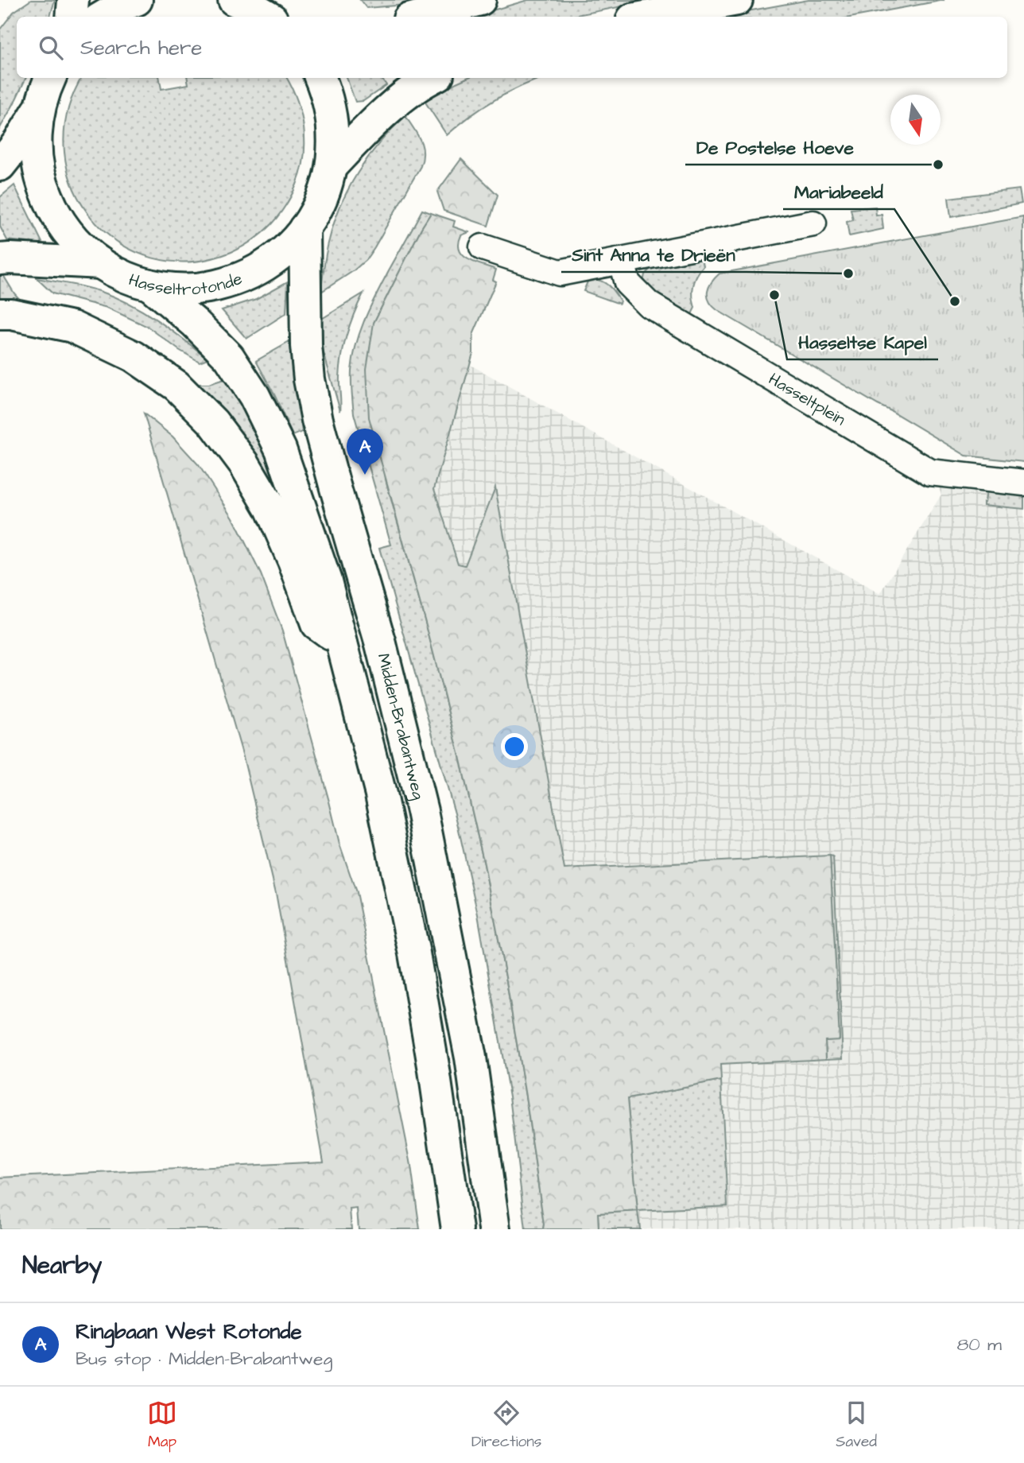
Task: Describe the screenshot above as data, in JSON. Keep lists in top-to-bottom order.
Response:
{
  "streets": {
    "main road": ["Hasseltrotonde", "Midden-Brabantweg"],
    "street": ["Hasseltplein"]
  },
  "crossings": [
    ["Hasseltrotonde", "Midden-Brabantweg"]
  ],
  "places": [
    "De Postelse Hoeve",
    "Sint Anna te Drieën",
    "Hasseltse Kapel",
    "Mariabeeld"
  ],
  "north": "bottom",
  "page": {
    "search": "Search here",
    "pins": "A",
    "heading": "Nearby",
    "list": [
      {
        "mark": "A",
        "name": "Ringbaan West Rotonde",
        "note": "Bus stop · Midden-Brabantweg",
        "value": "80 m"
      }
    ],
    "nav": ["Map", "Directions", "Saved"]
  }
}
